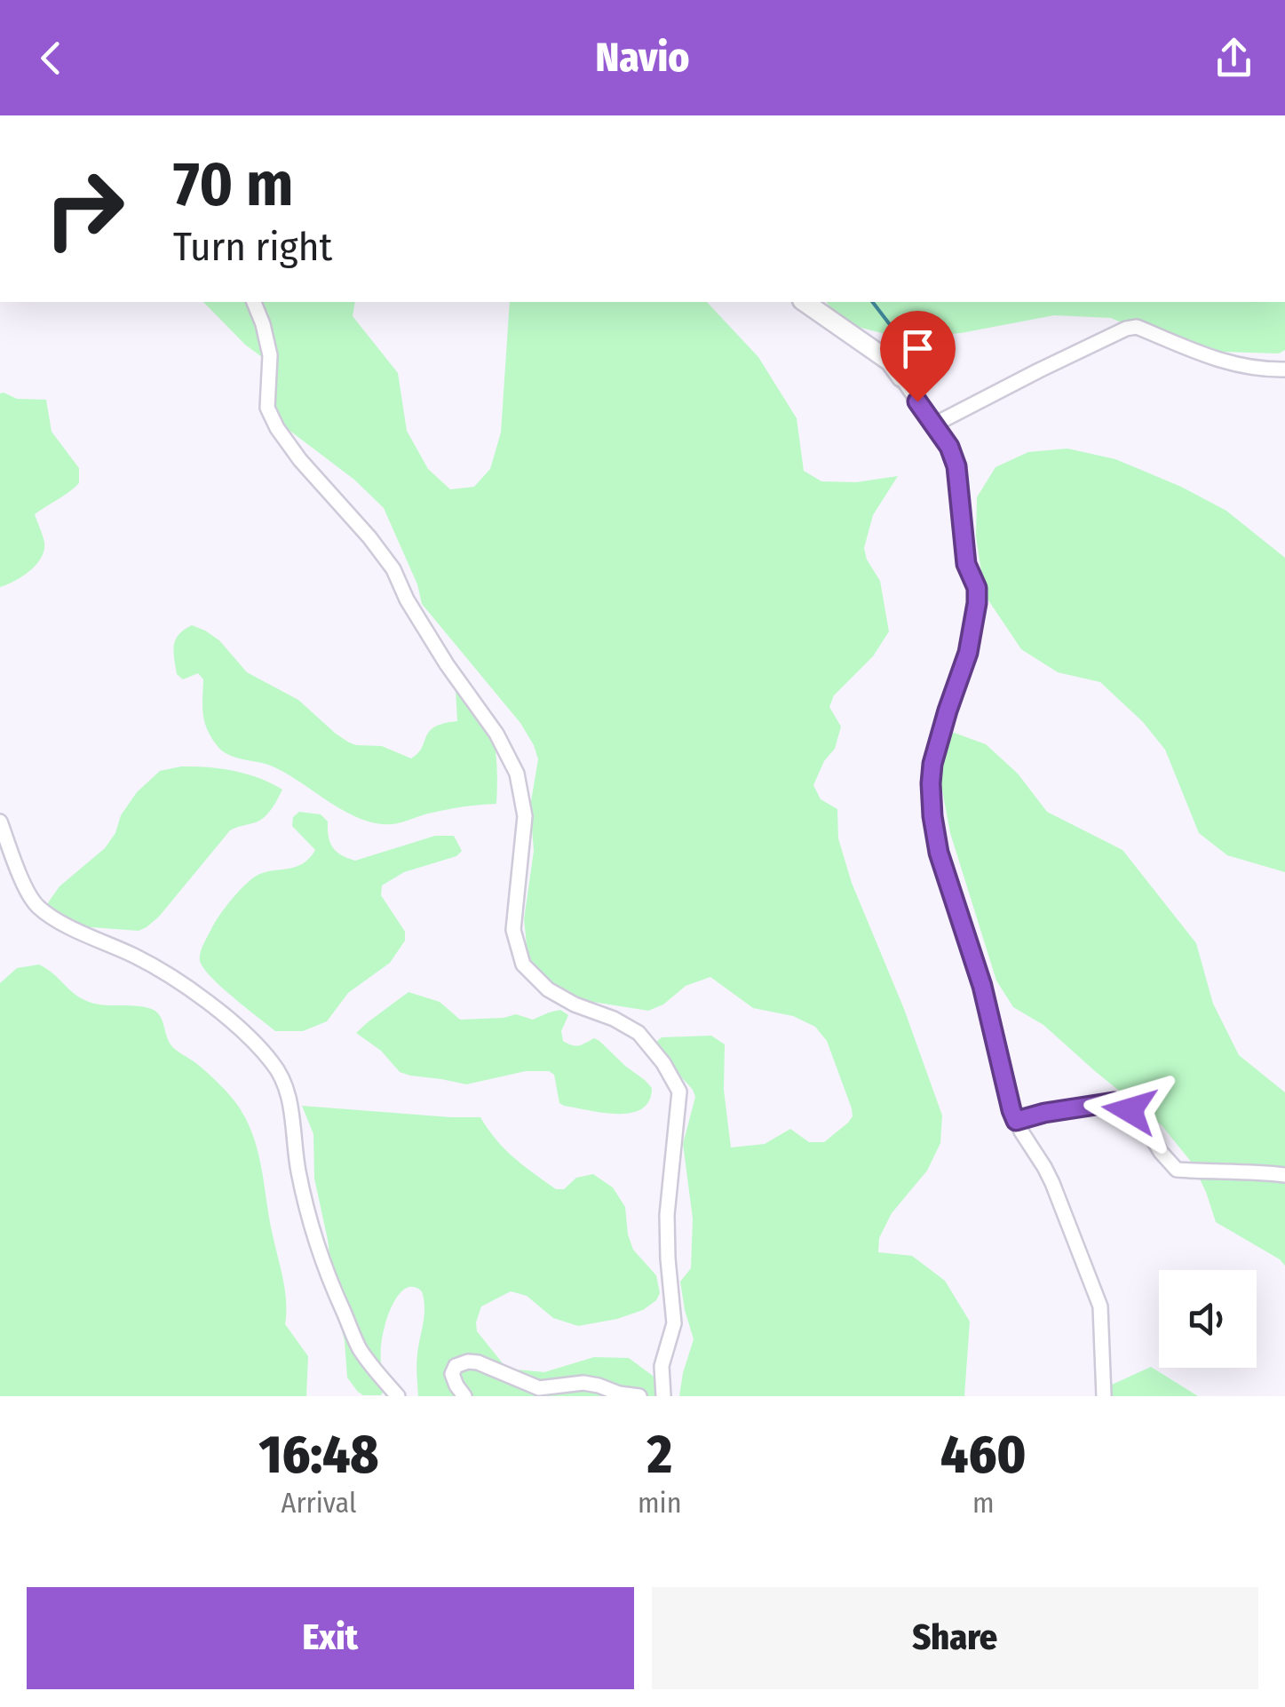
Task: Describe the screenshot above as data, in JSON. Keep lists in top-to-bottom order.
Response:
{
  "page": {
    "header": "Navio",
    "turn": ["70 m", "Turn right"],
    "eta": [
      "16:48",
      "Arrival",
      "2",
      "min",
      "460",
      "m"
    ],
    "buttons": ["Exit", "Share"]
  }
}
